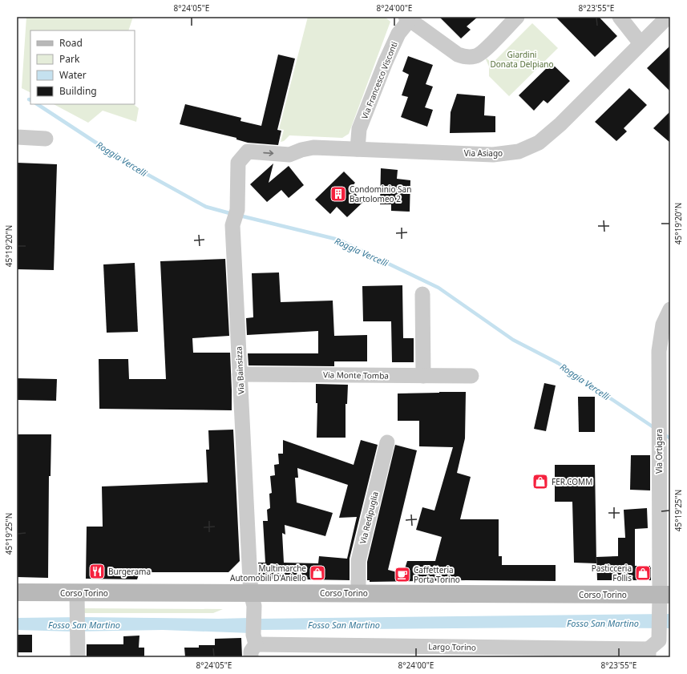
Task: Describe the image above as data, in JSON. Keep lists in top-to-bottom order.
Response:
{
  "streets": {
    "main road": ["Corso Torino"],
    "street": [
      "Via Francesco Visconti",
      "Via Asiago",
      "Via Bainsizza",
      "Via Monte Tomba",
      "Via Ortigara",
      "Via Redipuglia",
      "Largo Torino"
    ]
  },
  "crossings": [
    ["Via Francesco Visconti", "Via Asiago"],
    ["Via Asiago", "Via Bainsizza"],
    ["Via Bainsizza", "Via Monte Tomba"],
    ["Via Bainsizza", "Corso Torino"],
    ["Via Bainsizza", "Largo Torino"],
    ["Via Ortigara", "Corso Torino"],
    ["Via Ortigara", "Largo Torino"],
    ["Via Redipuglia", "Corso Torino"]
  ],
  "water": ["Roggia Vercelli", "Fosso San Martino"],
  "parks": ["Giardini Donata Delpiano"],
  "places": {
    "building": ["Condominio San Bartolomeo 2"],
    "shop": ["FER.COMM", "Multimarche Automobili D'Aniello", "Pasticceria Follis"],
    "restaurant": ["Burgerama"],
    "cafe": ["Caffetteria Porta Torino"]
  },
  "legend": [
    "Road",
    "Park",
    "Water",
    "Building"
  ],
  "coordinates": [
    "8°24'05\"E",
    "8°24'00\"E",
    "8°23'55\"E",
    "45°19'20\"N",
    "45°19'25\"N"
  ]
}
